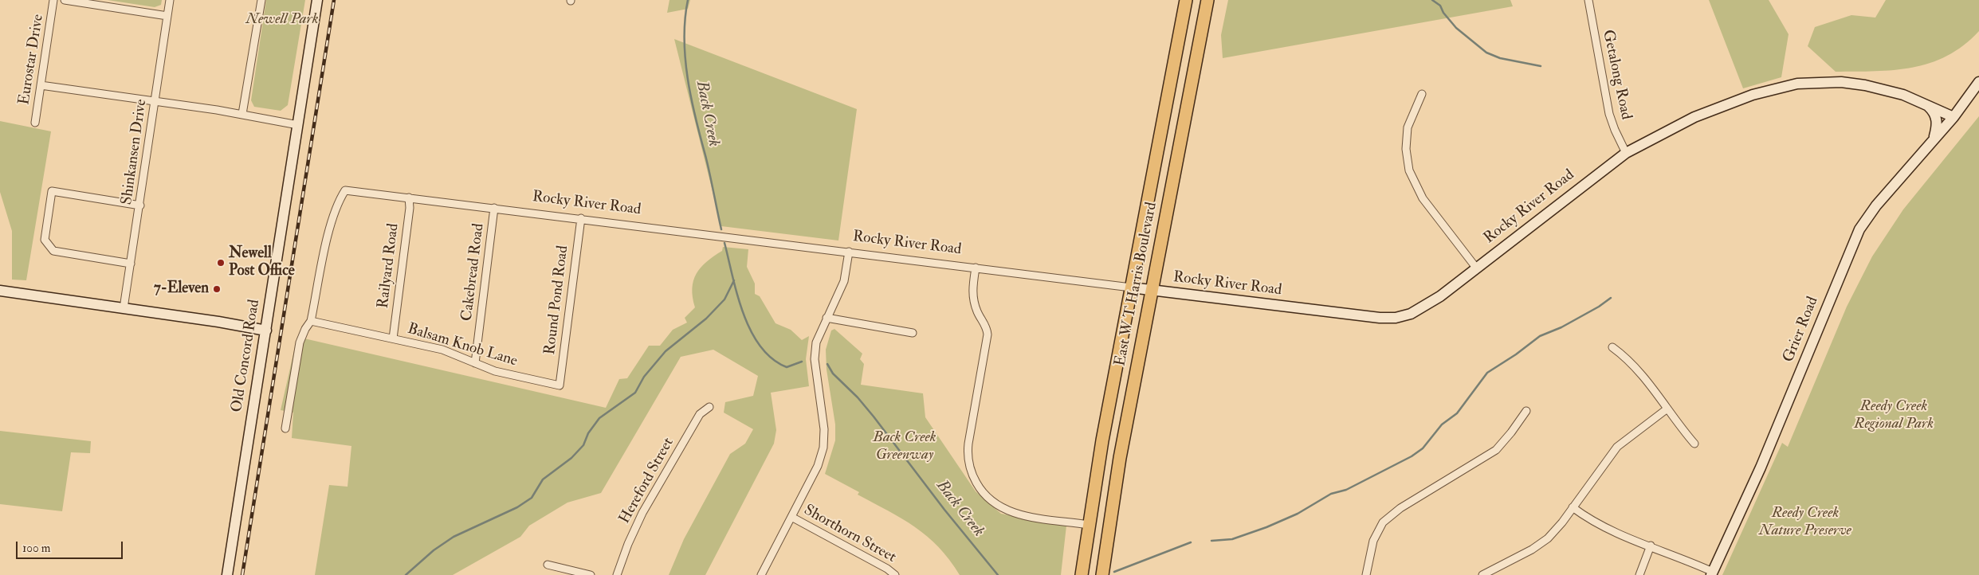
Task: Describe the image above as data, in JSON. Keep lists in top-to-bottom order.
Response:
{
  "streets": {
    "main road": ["East W T Harris Boulevard"],
    "street": [
      "Eurostar Drive",
      "Getalong Road",
      "Shinkansen Drive",
      "Rocky River Road",
      "Railyard Road",
      "Cakebread Road",
      "Round Pond Road",
      "Grier Road",
      "Balsam Knob Lane",
      "Old Concord Road",
      "Hereford Street",
      "Shorthorn Street"
    ]
  },
  "crossings": [
    ["Getalong Road", "Rocky River Road"],
    ["Rocky River Road", "Railyard Road"],
    ["Rocky River Road", "Cakebread Road"],
    ["Rocky River Road", "East W T Harris Boulevard"],
    ["Rocky River Road", "Round Pond Road"],
    ["Rocky River Road", "Grier Road"],
    ["Rocky River Road", "Balsam Knob Lane"],
    ["Railyard Road", "Balsam Knob Lane"],
    ["Cakebread Road", "Balsam Knob Lane"],
    ["Round Pond Road", "Balsam Knob Lane"]
  ],
  "water": ["Back Creek"],
  "parks": [
    "Newell Park",
    "Reedy Creek Regional Park",
    "Back Creek Greenway",
    "Reedy Creek Nature Preserve"
  ],
  "places": ["Newell Post Office", "7-Eleven"],
  "scale_bar": "100 m"
}
